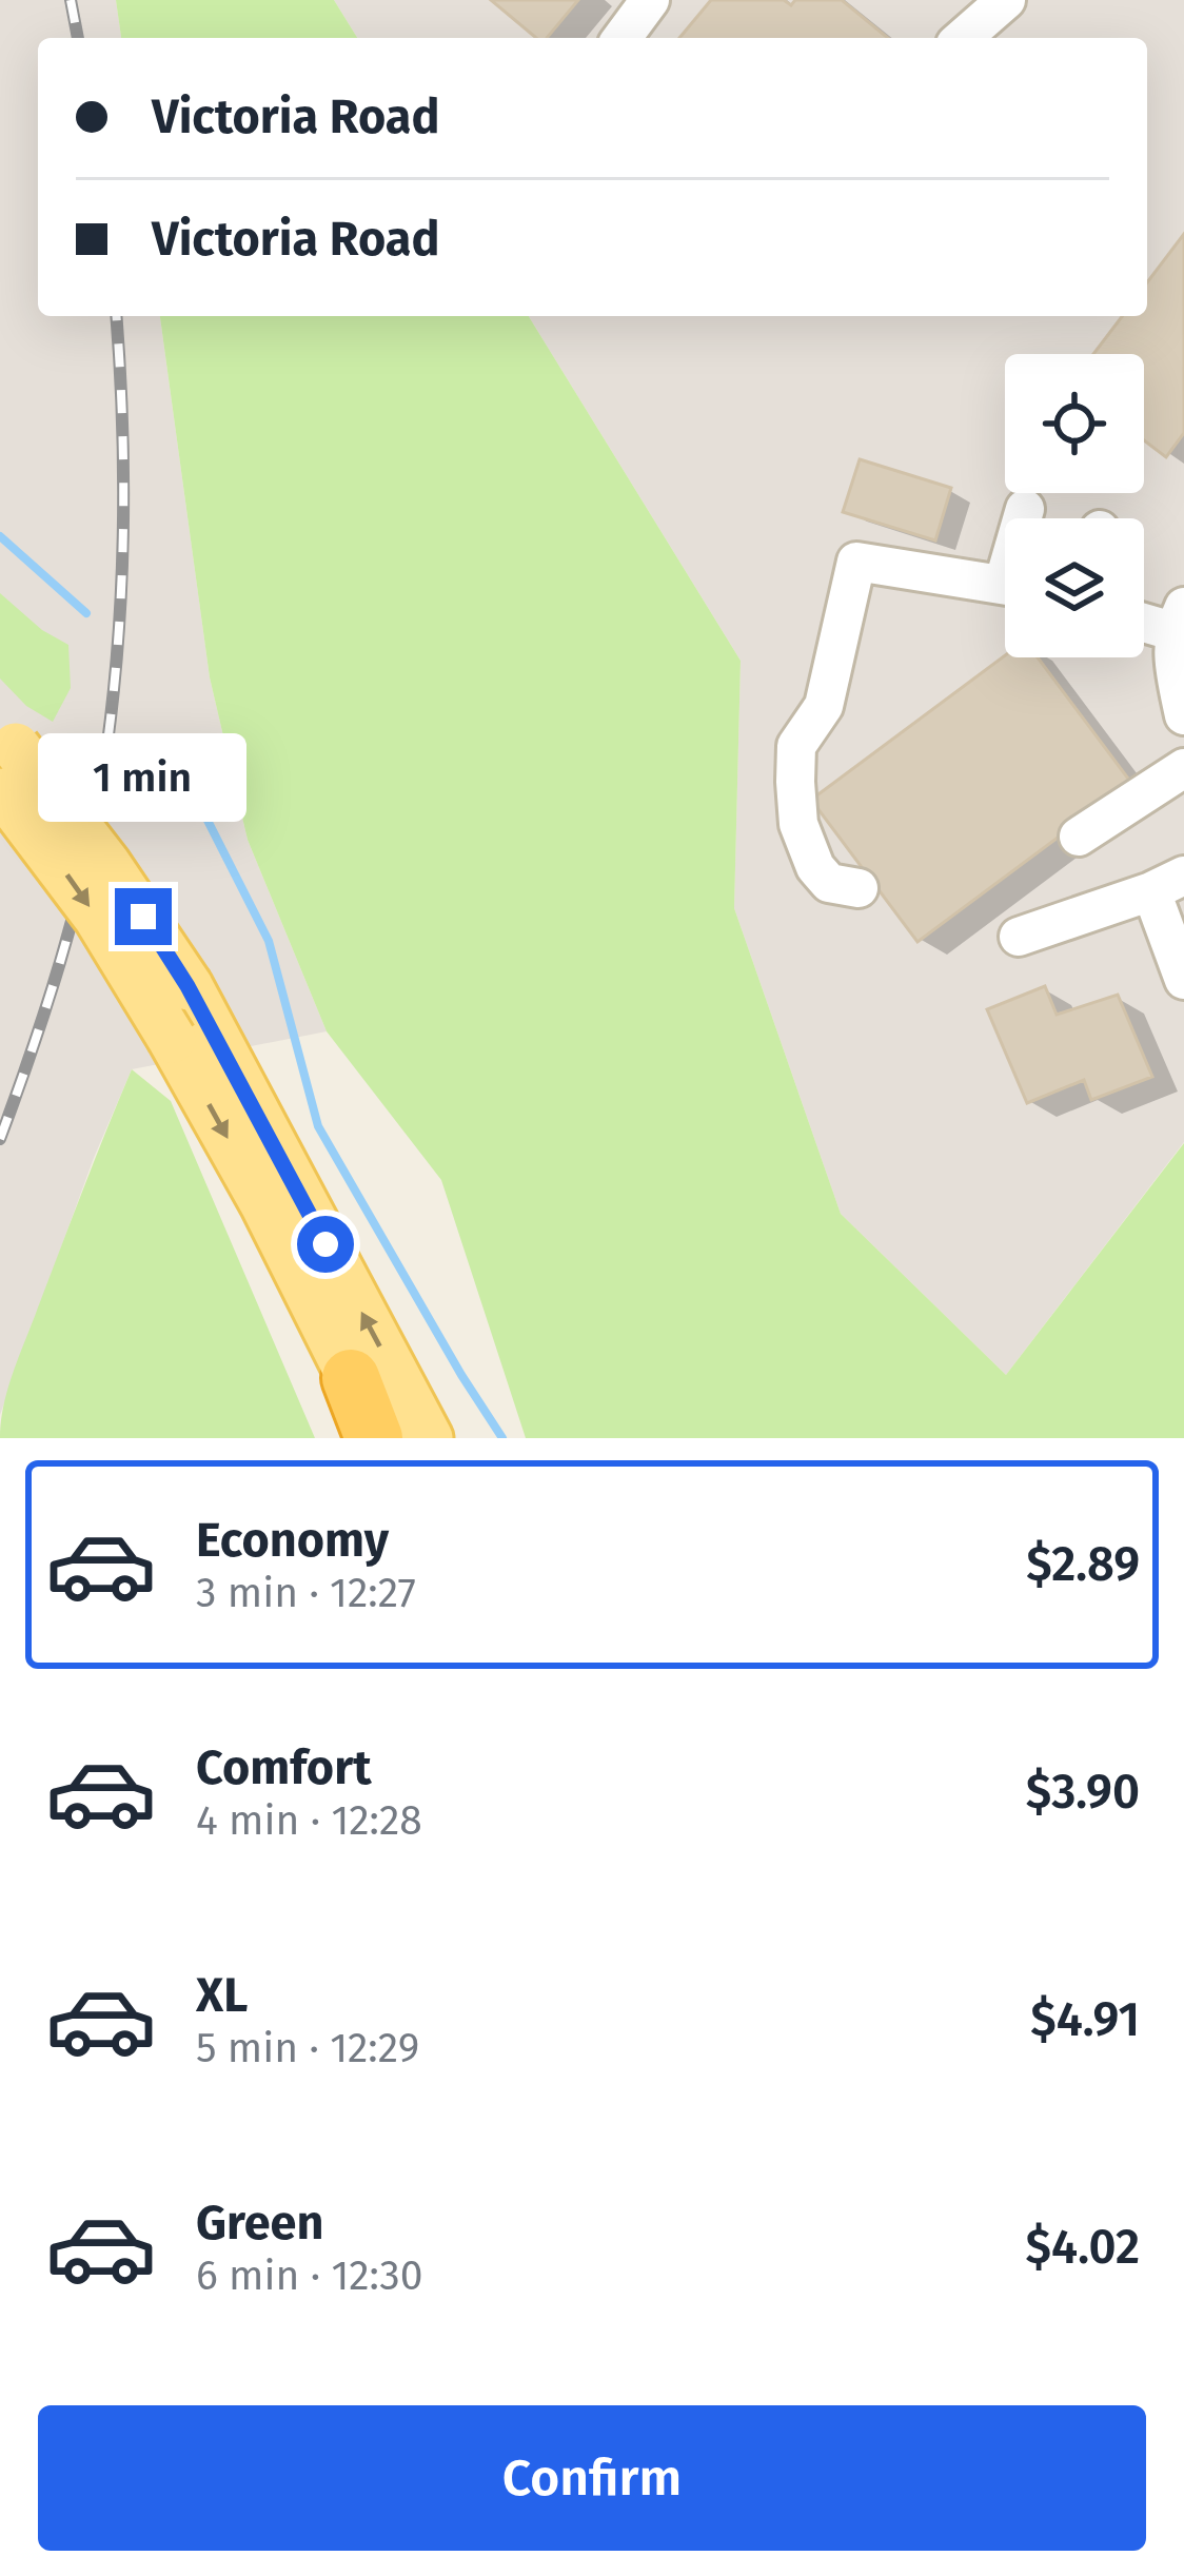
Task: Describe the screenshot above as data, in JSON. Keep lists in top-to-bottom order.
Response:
{
  "page": {
    "banner": ["Victoria Road", "Victoria Road"],
    "bubble": "1 min",
    "list": [
      {
        "name": "Economy",
        "note": "3 min · 12:27",
        "value": "$2.89"
      },
      {
        "name": "Comfort",
        "note": "4 min · 12:28",
        "value": "$3.90"
      },
      {
        "name": "XL",
        "note": "5 min · 12:29",
        "value": "$4.91"
      },
      {
        "name": "Green",
        "note": "6 min · 12:30",
        "value": "$4.02"
      }
    ],
    "buttons": "Confirm"
  }
}
